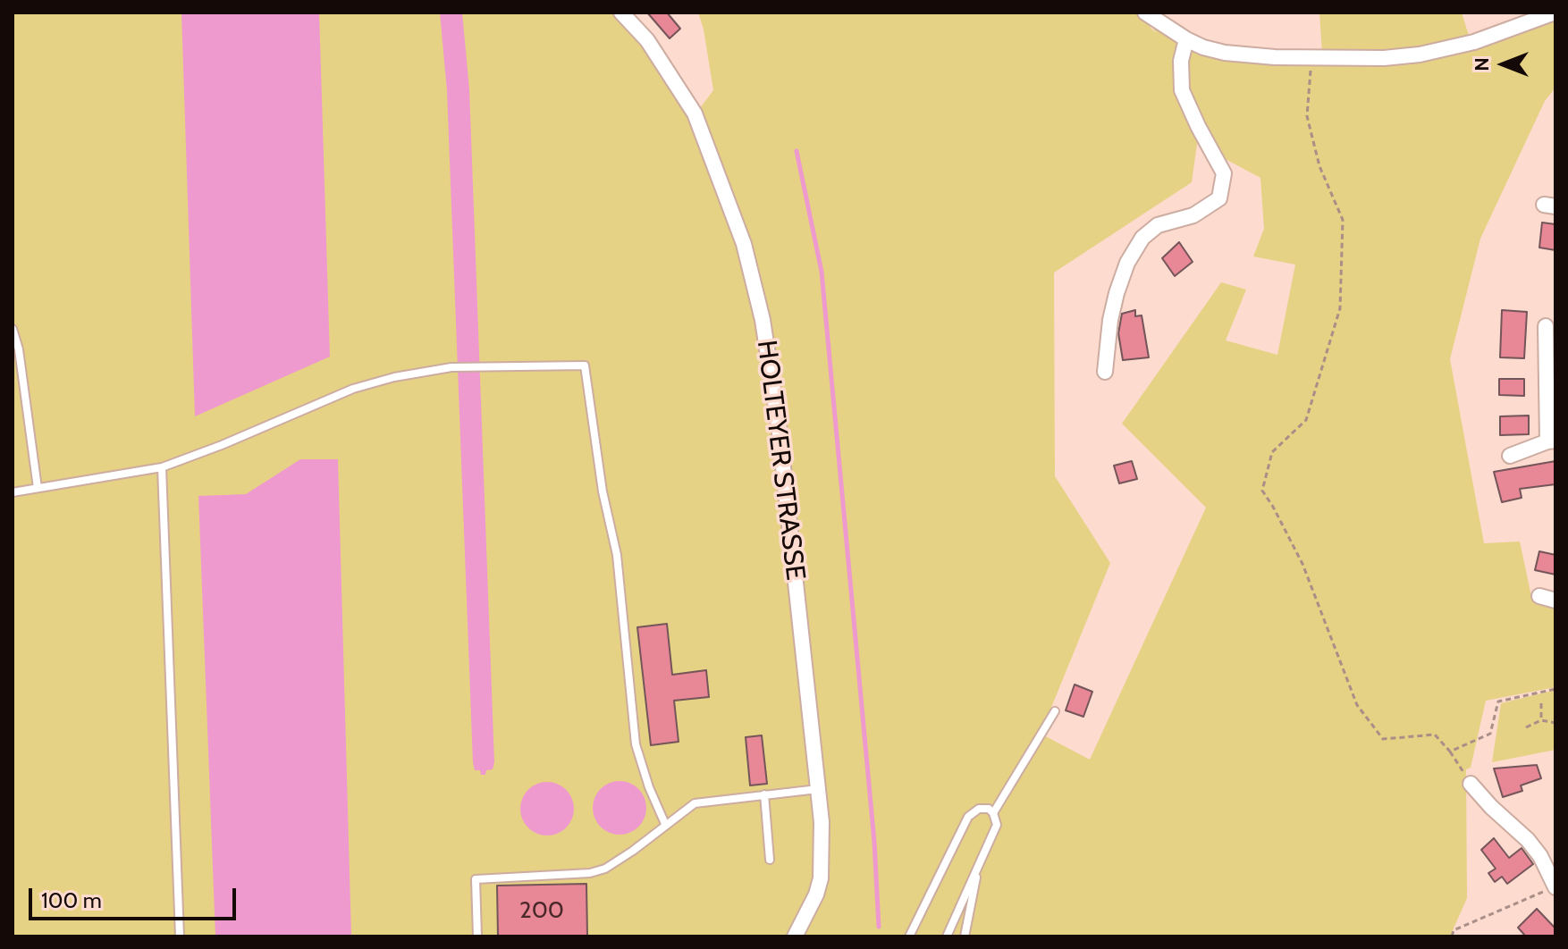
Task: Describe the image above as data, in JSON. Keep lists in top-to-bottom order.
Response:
{
  "streets": {
    "street": ["HOLTEYER STRASSE"]
  },
  "house_numbers": ["200"],
  "scale_bar": "100 m",
  "north": "left"
}
